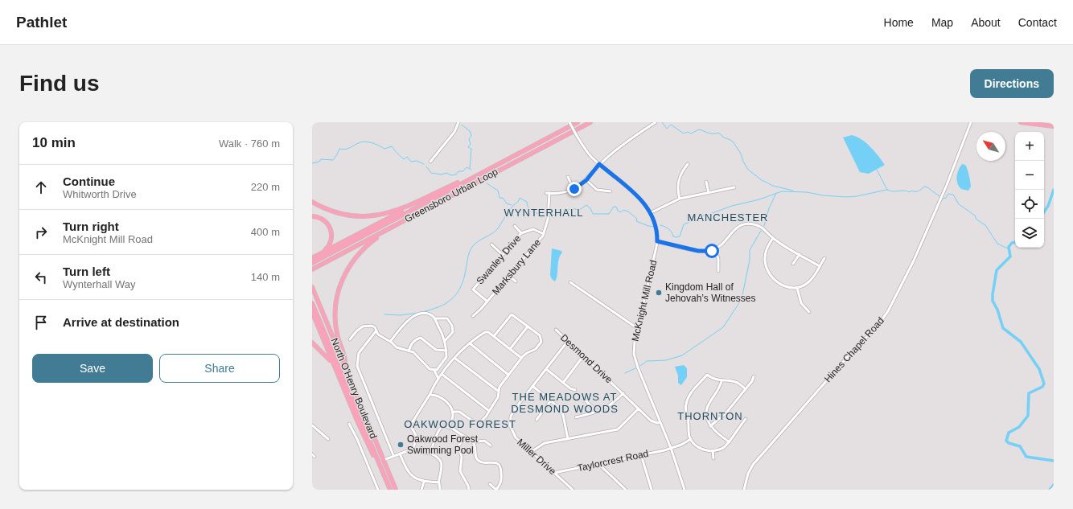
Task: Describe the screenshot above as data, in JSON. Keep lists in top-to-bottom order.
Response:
{
  "streets": {
    "highway": ["Greensboro Urban Loop", "North O'Henry Boulevard"],
    "street": [
      "Swanley Drive",
      "Marksbury Lane",
      "McKnight Mill Road",
      "Hines Chapel Road",
      "Desmond Drive",
      "Miller Drive",
      "Taylorcrest Road"
    ]
  },
  "crossings": [
    ["Swanley Drive", "Marksbury Lane"],
    ["McKnight Mill Road", "Desmond Drive"],
    ["McKnight Mill Road", "Taylorcrest Road"],
    ["Desmond Drive", "Miller Drive"],
    ["Miller Drive", "Taylorcrest Road"]
  ],
  "districts": [
    "WYNTERHALL",
    "MANCHESTER",
    "THE MEADOWS AT DESMOND WOODS",
    "THORNTON",
    "OAKWOOD FOREST"
  ],
  "places": ["Kingdom Hall of Jehovah’s Witnesses", "Oakwood Forest Swimming Pool"],
  "north": "top left",
  "page": {
    "header": "Pathlet",
    "nav": [
      "Home",
      "Map",
      "About",
      "Contact"
    ],
    "buttons": [
      "Directions",
      ["Save", "Share"]
    ],
    "title": "Find us",
    "heading": ["10 min", "Walk · 760 m"],
    "map_buttons": ["+", "−"],
    "list": [
      ["Continue", "Whitworth Drive", "220 m"],
      ["Turn right", "McKnight Mill Road", "400 m"],
      ["Turn left", "Wynterhall Way", "140 m"],
      "Arrive at destination"
    ]
  }
}
